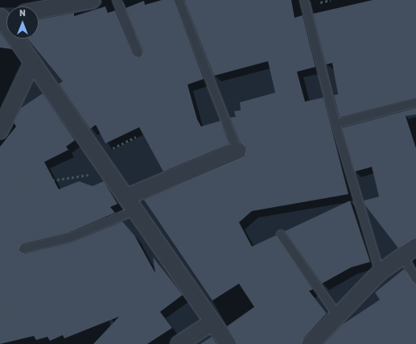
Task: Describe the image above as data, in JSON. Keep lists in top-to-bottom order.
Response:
{
  "north": "top"
}
